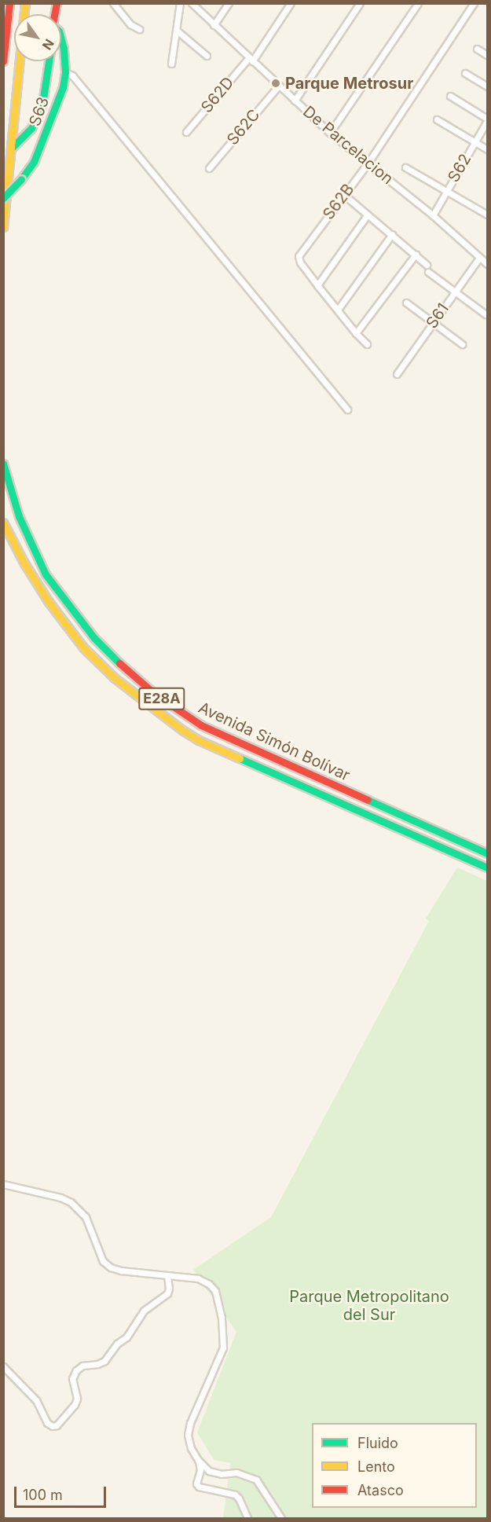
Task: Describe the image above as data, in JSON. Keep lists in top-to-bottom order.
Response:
{
  "streets": {
    "main road": ["S63", "E28A", "Avenida Simón Bolívar"],
    "street": [
      "S62D",
      "S62C",
      "De Parcelacion",
      "S62",
      "S62B",
      "S61"
    ]
  },
  "crossings": [
    ["S62D", "De Parcelacion"],
    ["S62C", "De Parcelacion"],
    ["De Parcelacion", "S62"],
    ["De Parcelacion", "S62B"],
    ["De Parcelacion", "S61"]
  ],
  "parks": ["Parque Metropolitano del Sur"],
  "places": ["Parque Metrosur"],
  "legend": ["Fluido", "Lento", "Atasco"],
  "scale_bar": "100 m",
  "north": "bottom right"
}
